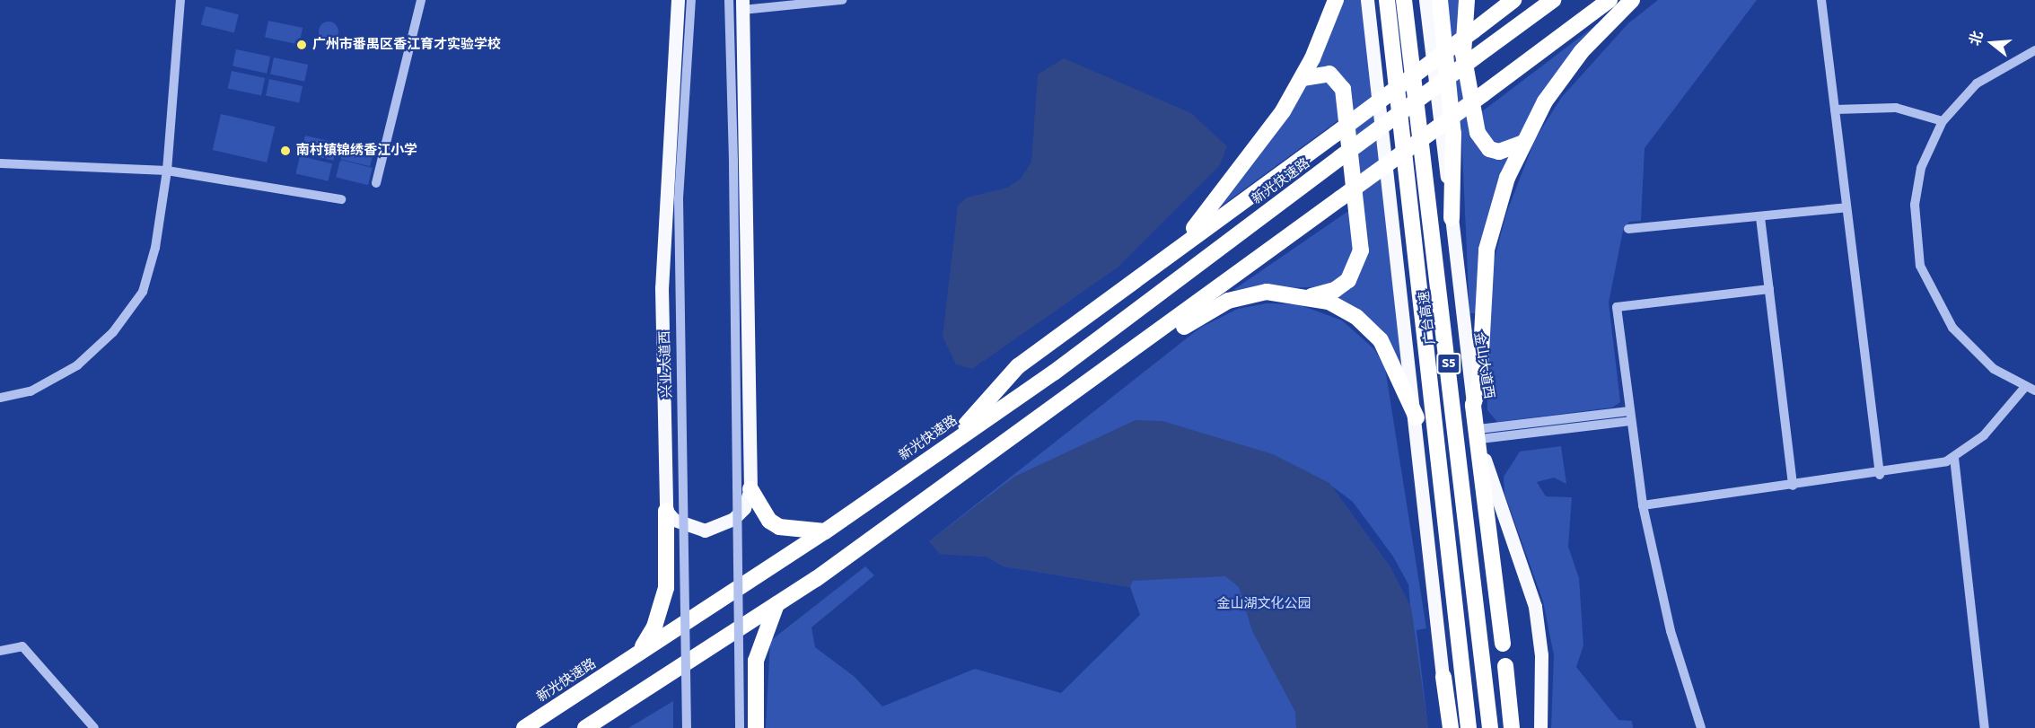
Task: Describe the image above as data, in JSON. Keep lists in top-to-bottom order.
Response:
{
  "streets": {
    "highway": ["新光快速路", "广台高速", "S5"],
    "main road": ["金山大道西"],
    "street": ["兴业大道西"]
  },
  "parks": ["金山湖文化公园"],
  "places": ["广州市番禺区香江育才实验学校", "南村镇锦绣香江小学"],
  "north": "left"
}
